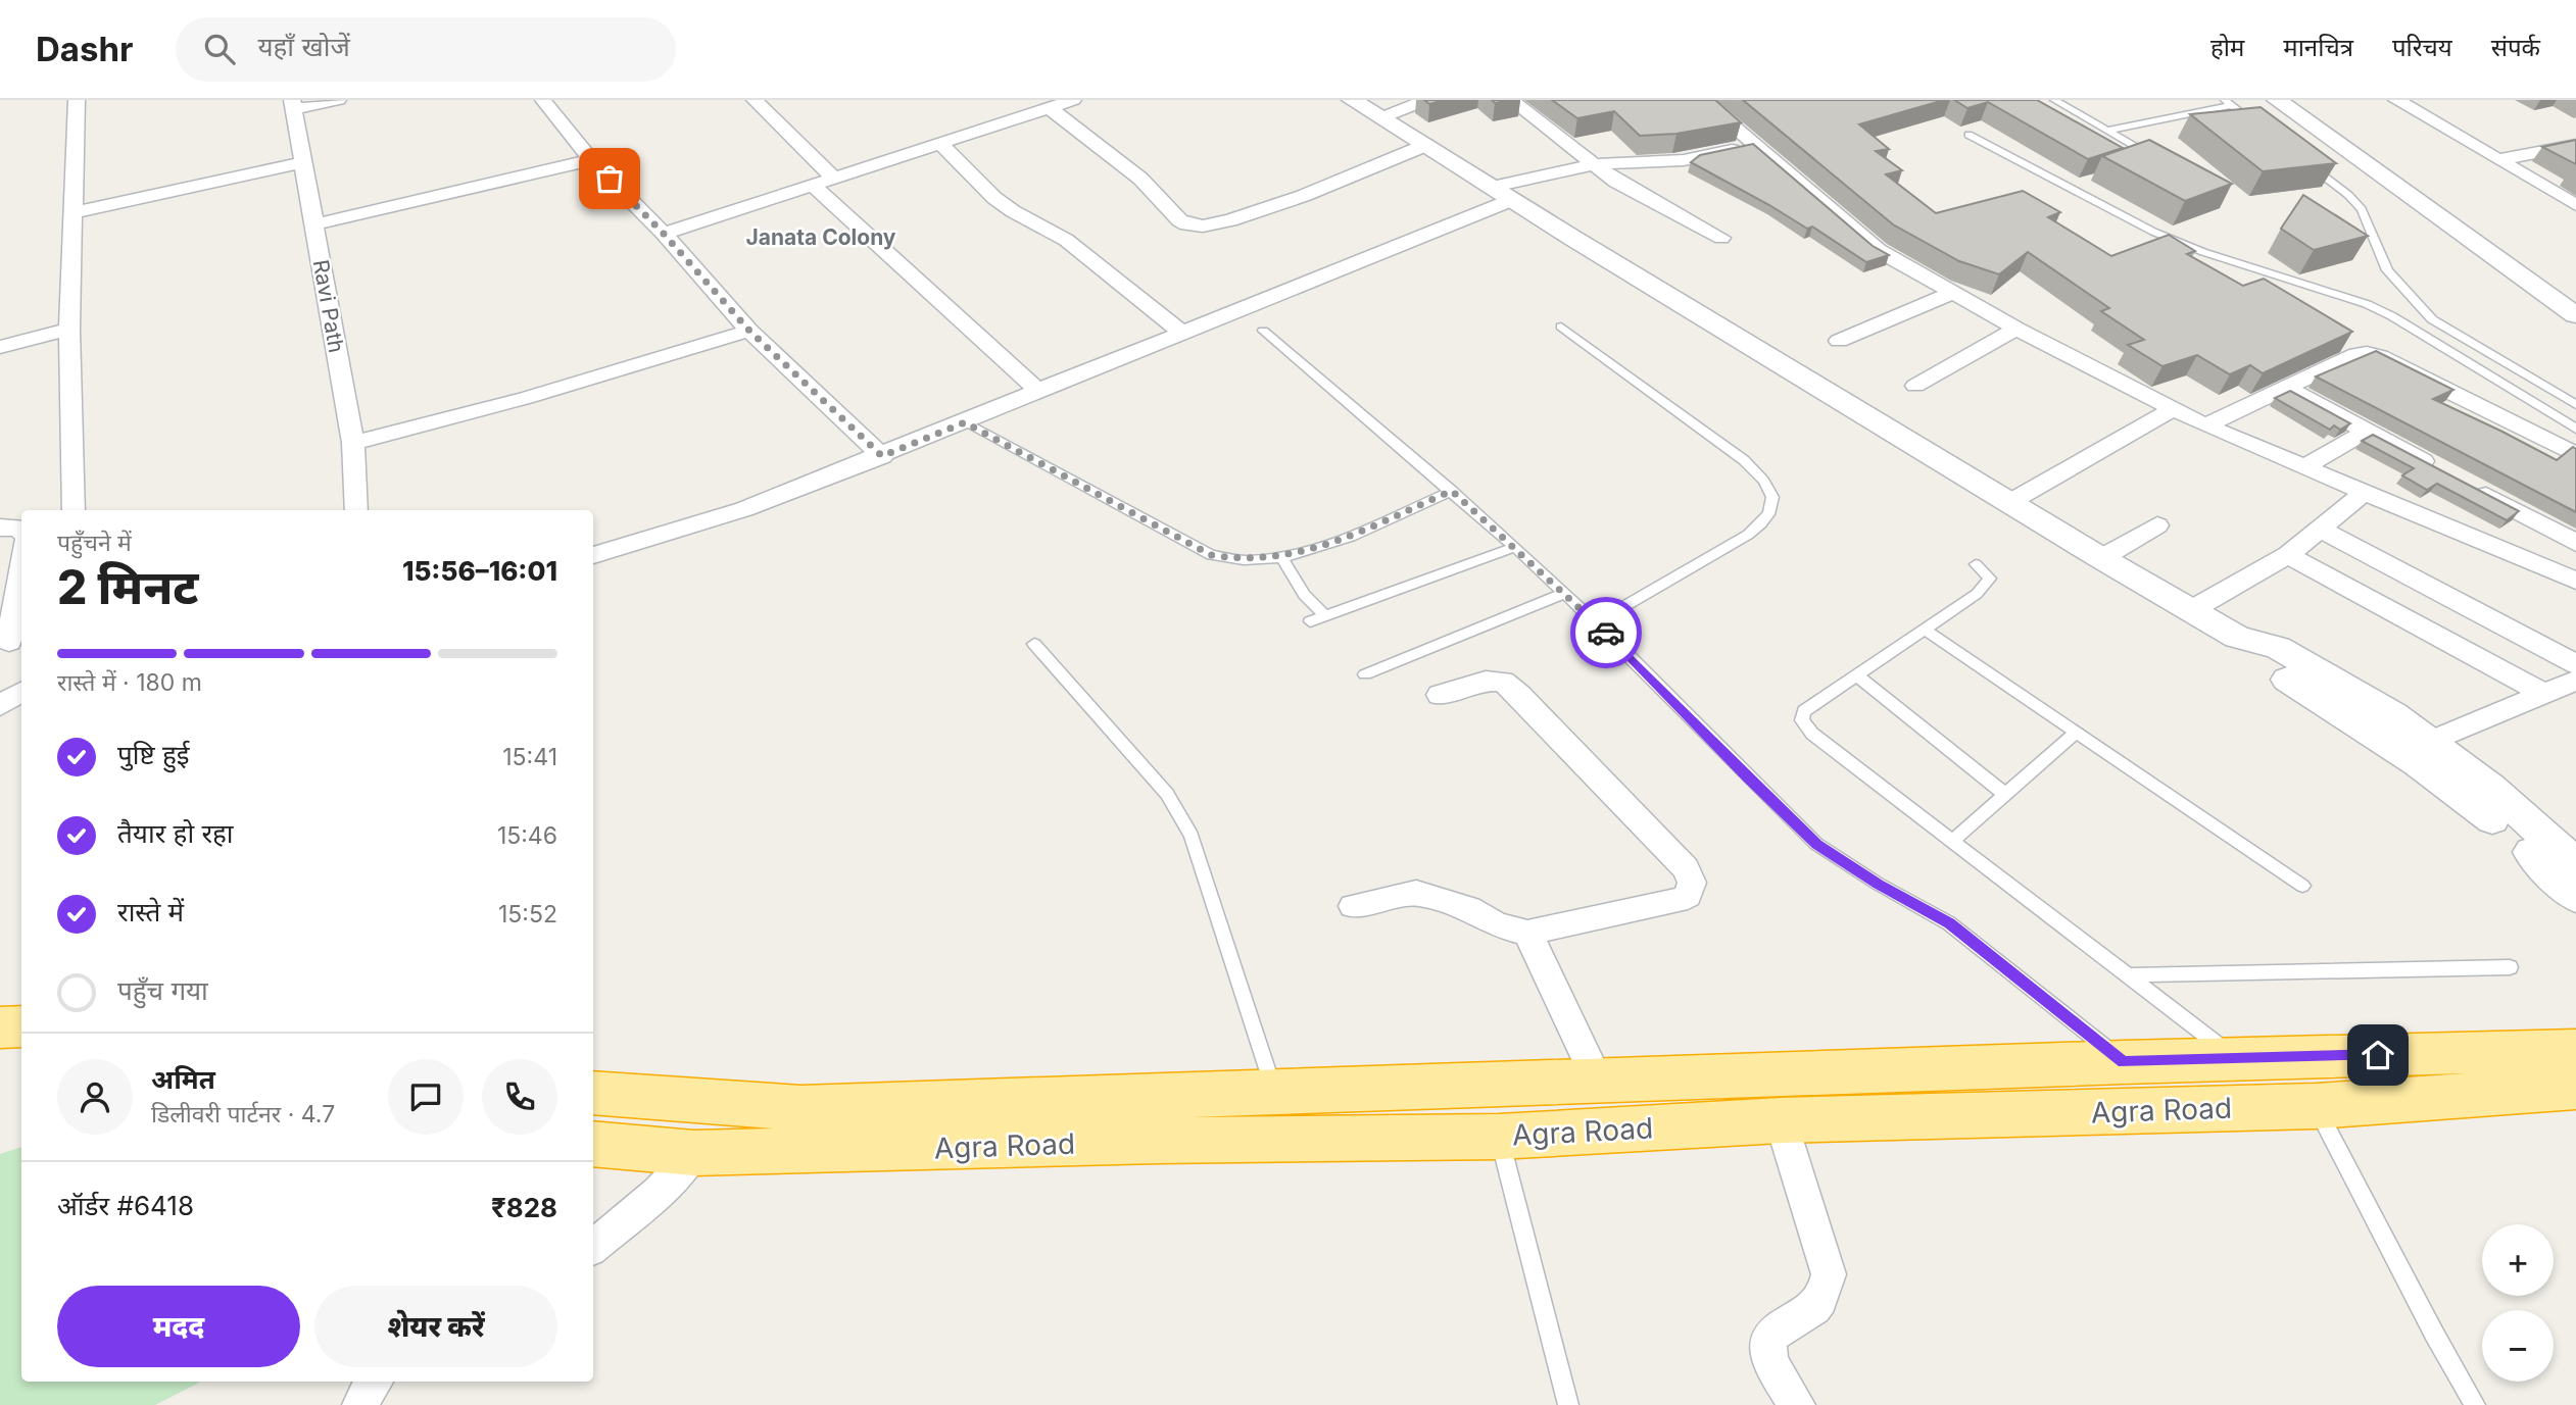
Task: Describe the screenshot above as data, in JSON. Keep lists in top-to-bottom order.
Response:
{
  "streets": {
    "highway": ["Agra Road"],
    "street": ["Ravi Path"]
  },
  "districts": ["Janata Colony"],
  "page": {
    "header": "Dashr",
    "search": "यहाँ खोजें",
    "nav": [
      "होम",
      "मानचित्र",
      "परिचय",
      "संपर्क"
    ],
    "heading": ["2 मिनट", "पहुँचने में", "15:56–16:01"],
    "panel": [
      "अमित",
      "डिलीवरी पार्टनर · 4.7",
      "ऑर्डर #6418",
      "₹828"
    ],
    "bar": "रास्ते में · 180 m",
    "list": [
      ["पुष्टि हुई", "15:41"],
      ["तैयार हो रहा", "15:46"],
      ["रास्ते में", "15:52"],
      "पहुँच गया"
    ],
    "map_buttons": ["+", "−"],
    "buttons": ["मदद", "शेयर करें"]
  }
}
